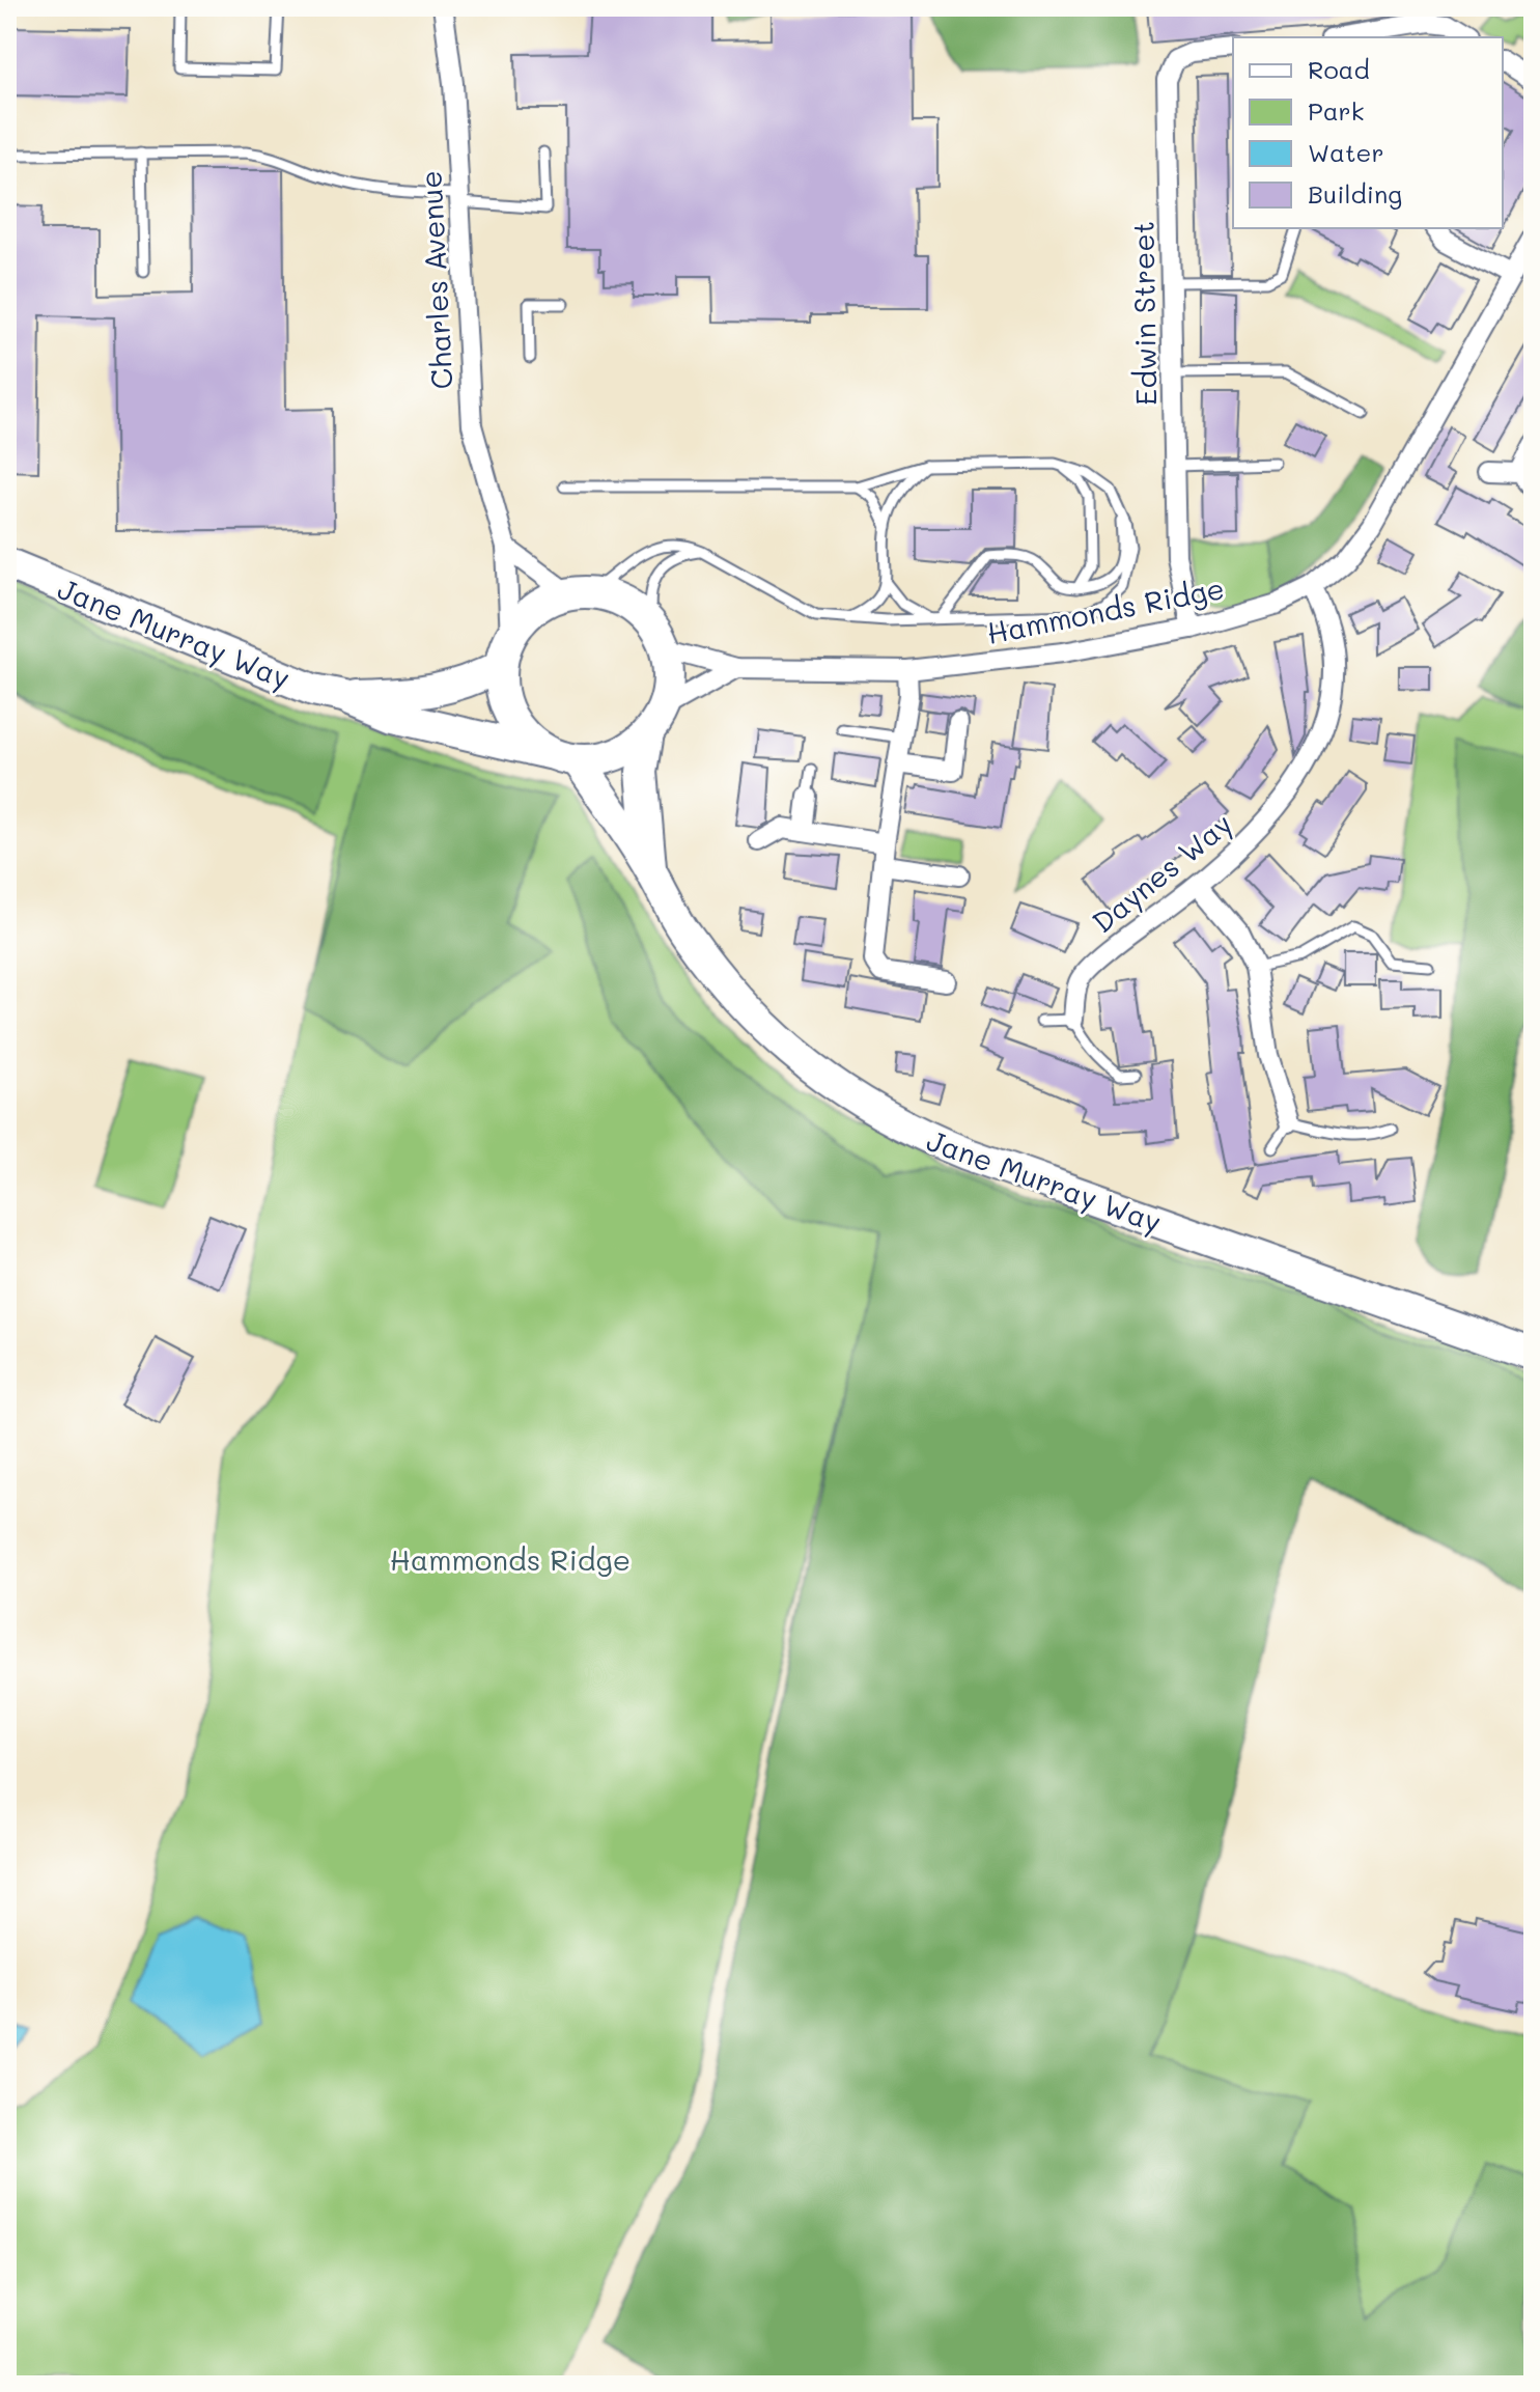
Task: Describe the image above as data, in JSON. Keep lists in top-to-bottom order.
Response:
{
  "streets": {
    "main road": ["Jane Murray Way"],
    "street": [
      "Charles Avenue",
      "Edwin Street",
      "Hammonds Ridge",
      "Daynes Way"
    ]
  },
  "crossings": [
    ["Charles Avenue", "Hammonds Ridge"],
    ["Charles Avenue", "Jane Murray Way"],
    ["Edwin Street", "Hammonds Ridge"],
    ["Hammonds Ridge", "Jane Murray Way"],
    ["Hammonds Ridge", "Daynes Way"]
  ],
  "parks": ["Hammonds Ridge"],
  "legend": [
    "Road",
    "Park",
    "Water",
    "Building"
  ]
}
